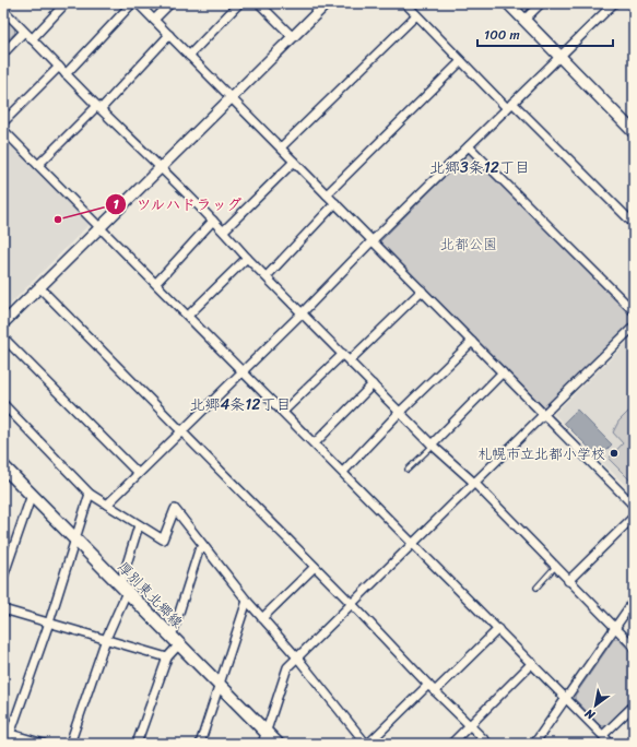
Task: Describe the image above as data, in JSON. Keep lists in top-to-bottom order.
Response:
{
  "streets": {
    "main road": ["厚別東北郷線"]
  },
  "districts": ["北郷3条12丁目", "北郷4条12丁目"],
  "parks": ["北都公園"],
  "places": ["ツルハドラッグ", "札幌市立北都小学校"],
  "scale_bar": "100 m",
  "north": "bottom left"
}
